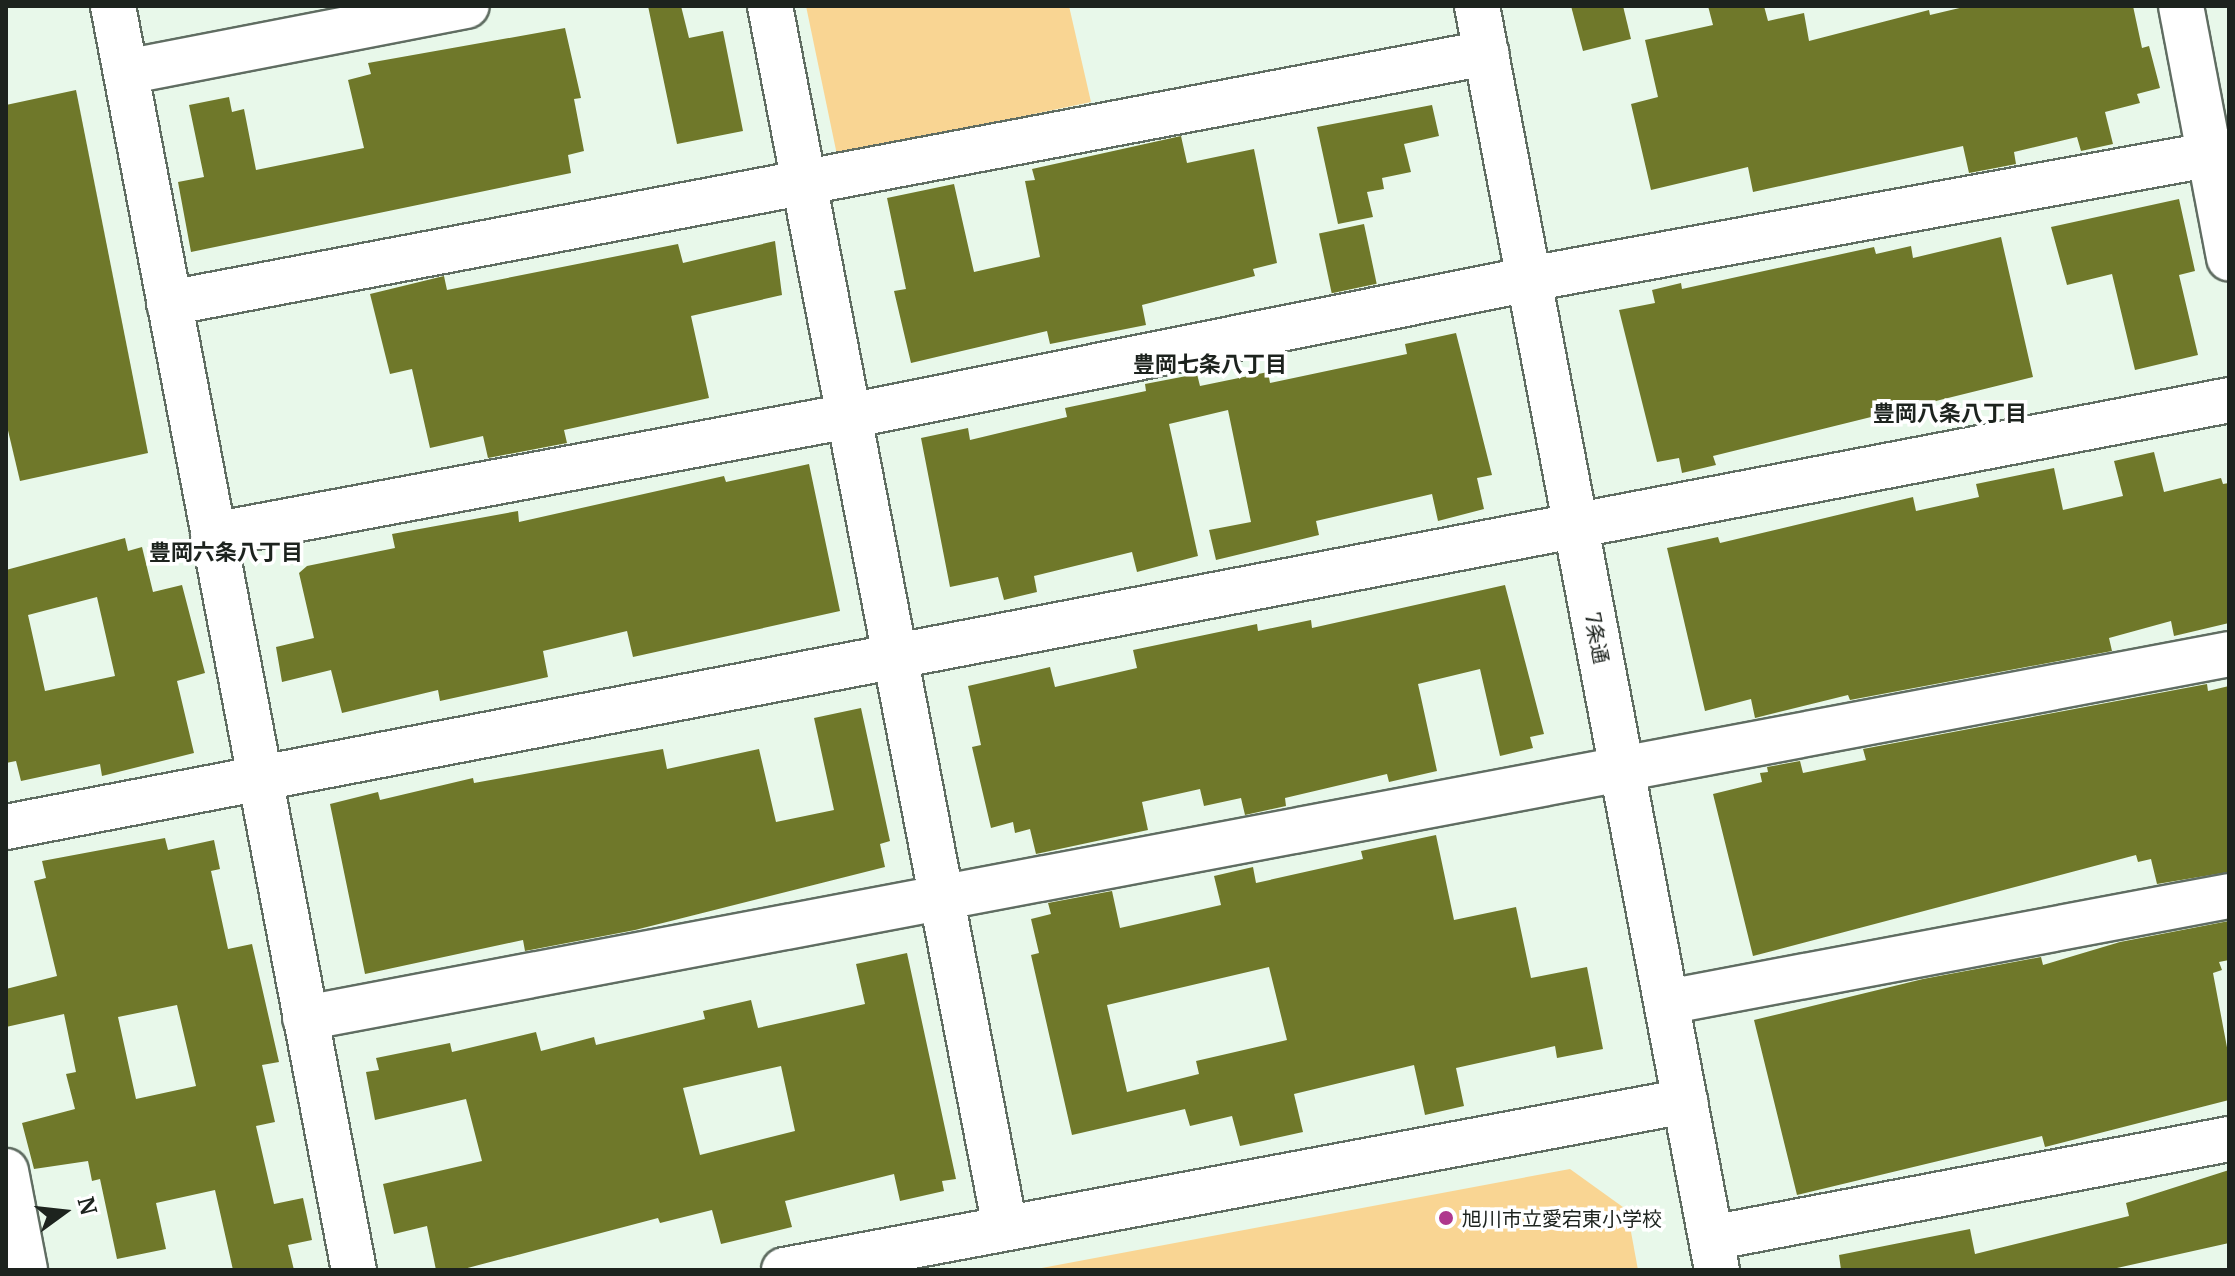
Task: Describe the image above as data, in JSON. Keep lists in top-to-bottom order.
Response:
{
  "streets": {
    "street": ["7条通"]
  },
  "districts": ["豊岡七条八丁目", "豊岡八条八丁目", "豊岡六条八丁目"],
  "places": ["旭川市立愛宕東小学校"],
  "north": "right"
}
